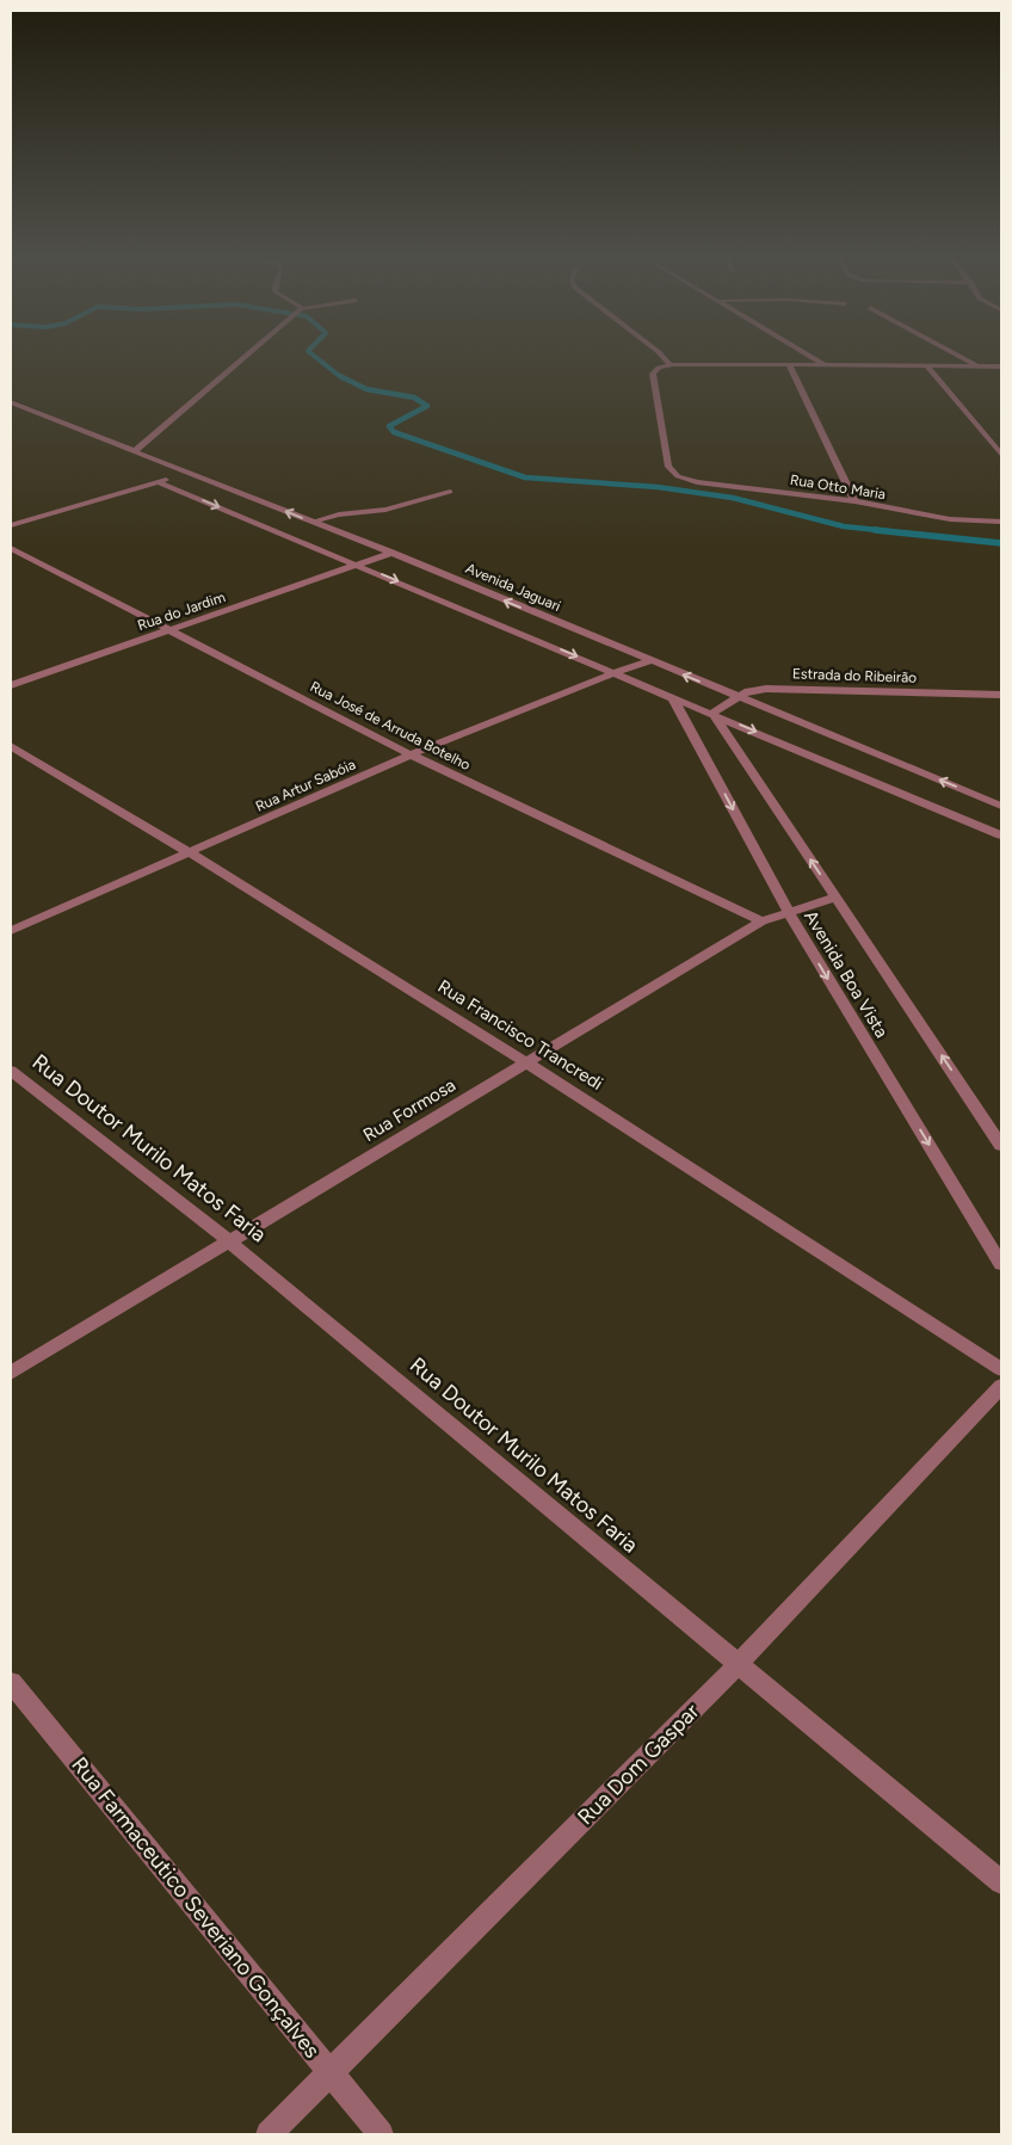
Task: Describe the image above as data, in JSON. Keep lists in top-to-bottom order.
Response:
{
  "streets": {
    "street": [
      "Rua Otto Maria",
      "Avenida Jaguari",
      "Rua do Jardim",
      "Estrada do Ribeirão",
      "Rua José de Arruda Botelho",
      "Rua Artur Sabóia",
      "Avenida Boa Vista",
      "Rua Francisco Trancredi",
      "Rua Formosa",
      "Rua Doutor Murilo Matos Faria",
      "Rua Dom Gaspar",
      "Rua Farmaceutico Severiano Gonçalves"
    ]
  },
  "crossings": [
    ["Avenida Jaguari", "Rua do Jardim"],
    ["Avenida Jaguari", "Estrada do Ribeirão"],
    ["Avenida Jaguari", "Rua Artur Sabóia"],
    ["Rua do Jardim", "Rua José de Arruda Botelho"],
    ["Estrada do Ribeirão", "Avenida Boa Vista"],
    ["Rua José de Arruda Botelho", "Rua Artur Sabóia"],
    ["Rua José de Arruda Botelho", "Rua Formosa"],
    ["Rua Artur Sabóia", "Rua Francisco Trancredi"],
    ["Avenida Boa Vista", "Rua Formosa"],
    ["Rua Francisco Trancredi", "Rua Formosa"],
    ["Rua Formosa", "Rua Doutor Murilo Matos Faria"],
    ["Rua Doutor Murilo Matos Faria", "Rua Dom Gaspar"],
    ["Rua Dom Gaspar", "Rua Farmaceutico Severiano Gonçalves"]
  ]
}
